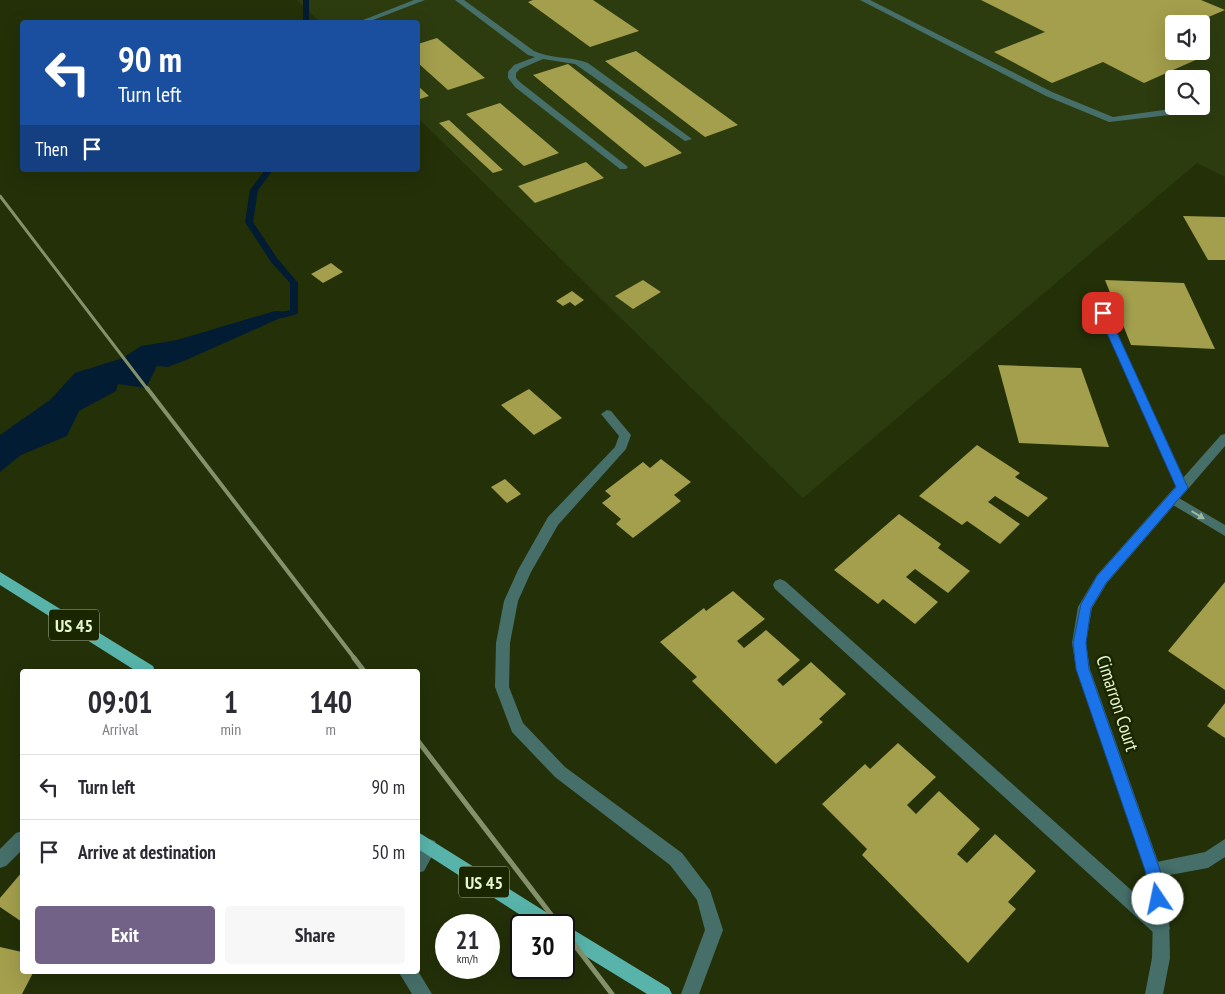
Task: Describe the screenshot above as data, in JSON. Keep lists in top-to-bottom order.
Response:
{
  "streets": {
    "main road": ["US 45"],
    "street": ["Cimarron Court"]
  },
  "page": {
    "turn": ["90 m", "Turn left"],
    "then": "Then",
    "eta": [
      "09:01",
      "Arrival",
      "1",
      "min",
      "140",
      "m"
    ],
    "list": [
      {
        "name": "Turn left",
        "value": "90 m"
      },
      {
        "name": "Arrive at destination",
        "value": "50 m"
      }
    ],
    "buttons": ["Exit", "Share"],
    "speed": "21 km/h",
    "limit": "30"
  }
}
